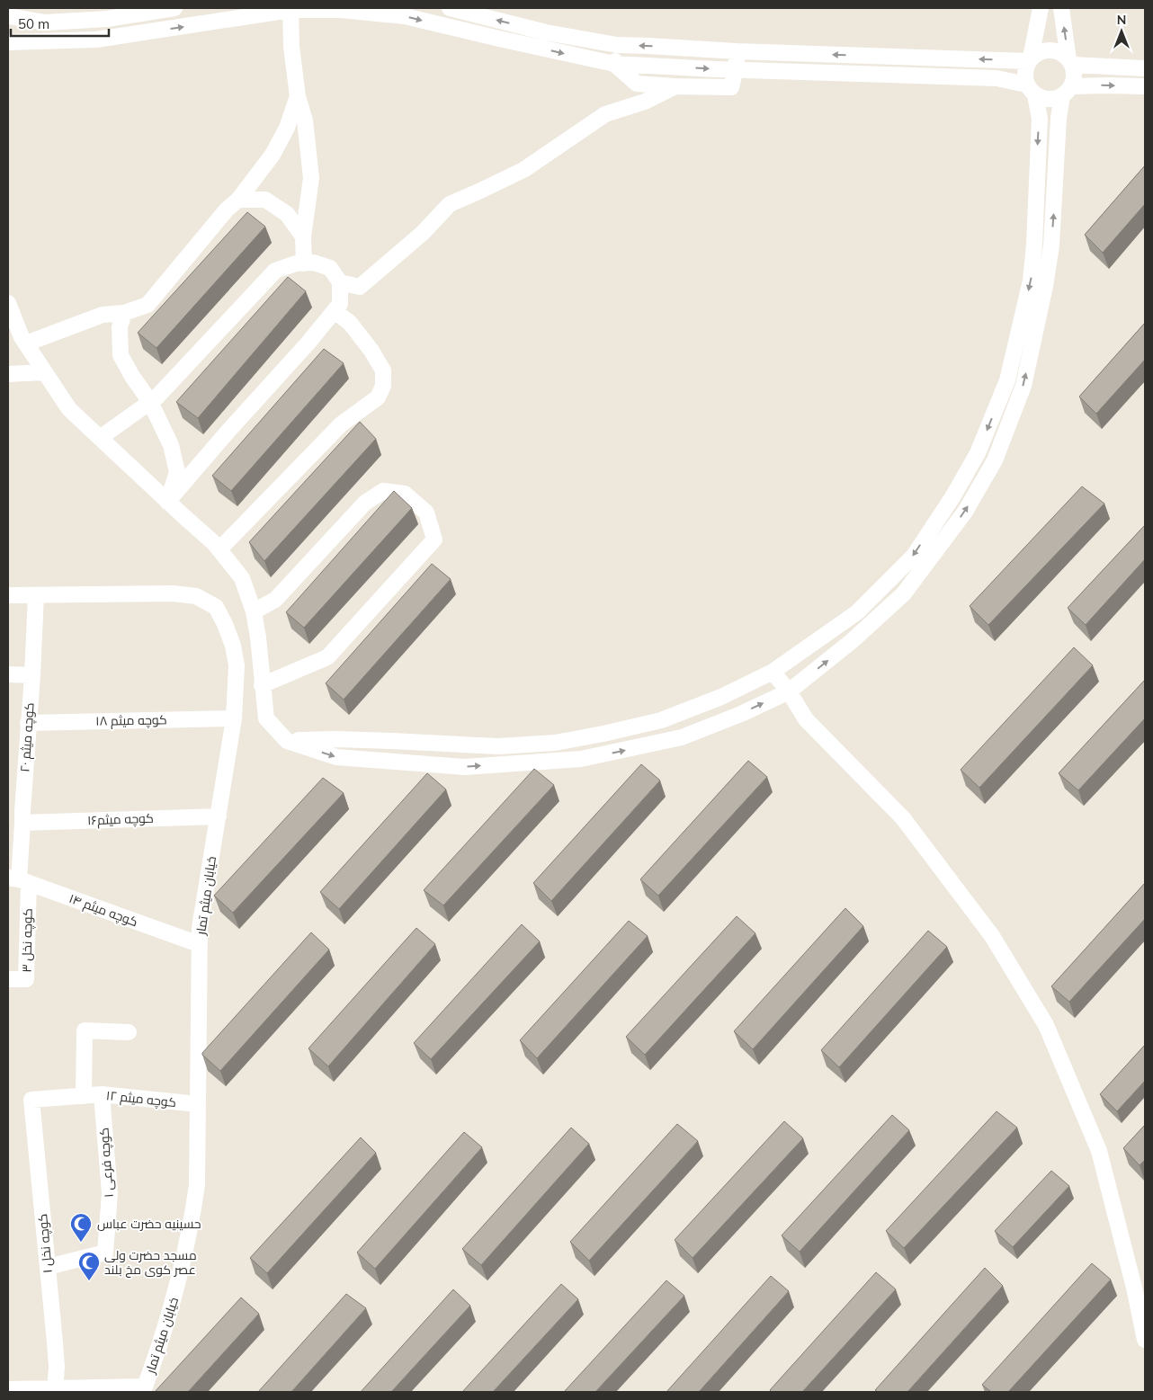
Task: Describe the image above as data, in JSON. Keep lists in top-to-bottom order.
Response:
{
  "streets": {
    "street": [
      "کوچه میثم ۱۸",
      "کوچه میثم ۲۰",
      "کوچه میثم۱۶",
      "خیابان میثم تمار",
      "کوچه میثم ۱۴",
      "کوچه نخل ۳",
      "کوچه میثم ۱۲",
      "کوچه فرعی ۱",
      "کوچه نخل ۱"
    ]
  },
  "crossings": [
    ["کوچه میثم ۱۸", "کوچه میثم ۲۰"],
    ["کوچه میثم ۱۸", "خیابان میثم تمار"],
    ["کوچه میثم ۲۰", "کوچه میثم۱۶"],
    ["کوچه میثم ۲۰", "خیابان میثم تمار"],
    ["کوچه میثم ۲۰", "کوچه میثم ۱۴"],
    ["کوچه میثم ۲۰", "کوچه نخل ۳"],
    ["کوچه میثم۱۶", "خیابان میثم تمار"],
    ["خیابان میثم تمار", "کوچه میثم ۱۴"],
    ["خیابان میثم تمار", "کوچه میثم ۱۲"],
    ["کوچه میثم ۱۴", "کوچه نخل ۳"],
    ["کوچه میثم ۱۲", "کوچه فرعی ۱"],
    ["کوچه میثم ۱۲", "کوچه نخل ۱"],
    ["کوچه فرعی ۱", "کوچه نخل ۱"]
  ],
  "places": {
    "mosque": ["حسینیه حضرت عباس", "مسجد حضرت ولی عصر کوی مخ بلند"]
  },
  "scale_bar": "50 m",
  "north": "top"
}
